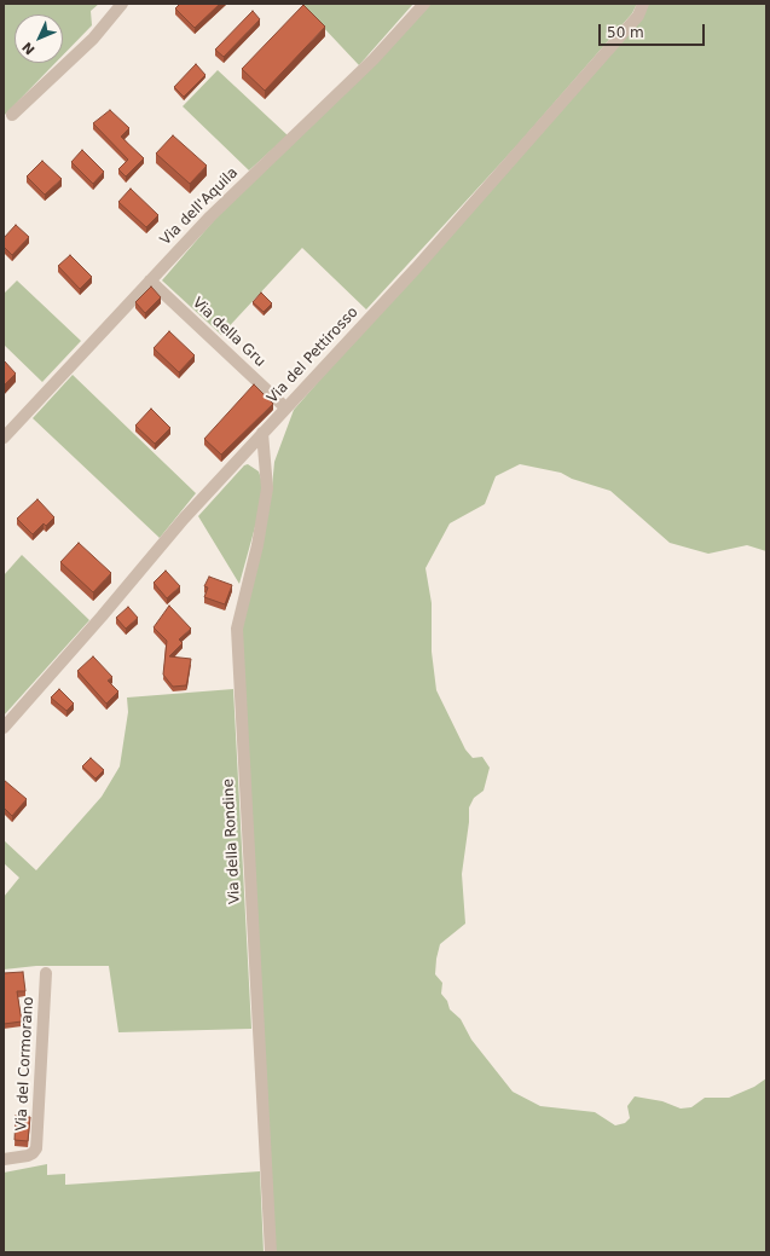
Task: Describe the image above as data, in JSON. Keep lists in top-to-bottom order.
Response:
{
  "streets": {
    "street": [
      "Via dell'Aquila",
      "Via della Gru",
      "Via del Pettirosso",
      "Via della Rondine",
      "Via del Cormorano"
    ]
  },
  "crossings": [
    ["Via dell'Aquila", "Via della Gru"],
    ["Via della Gru", "Via del Pettirosso"],
    ["Via del Pettirosso", "Via della Rondine"]
  ],
  "scale_bar": "50 m",
  "north": "bottom left"
}
